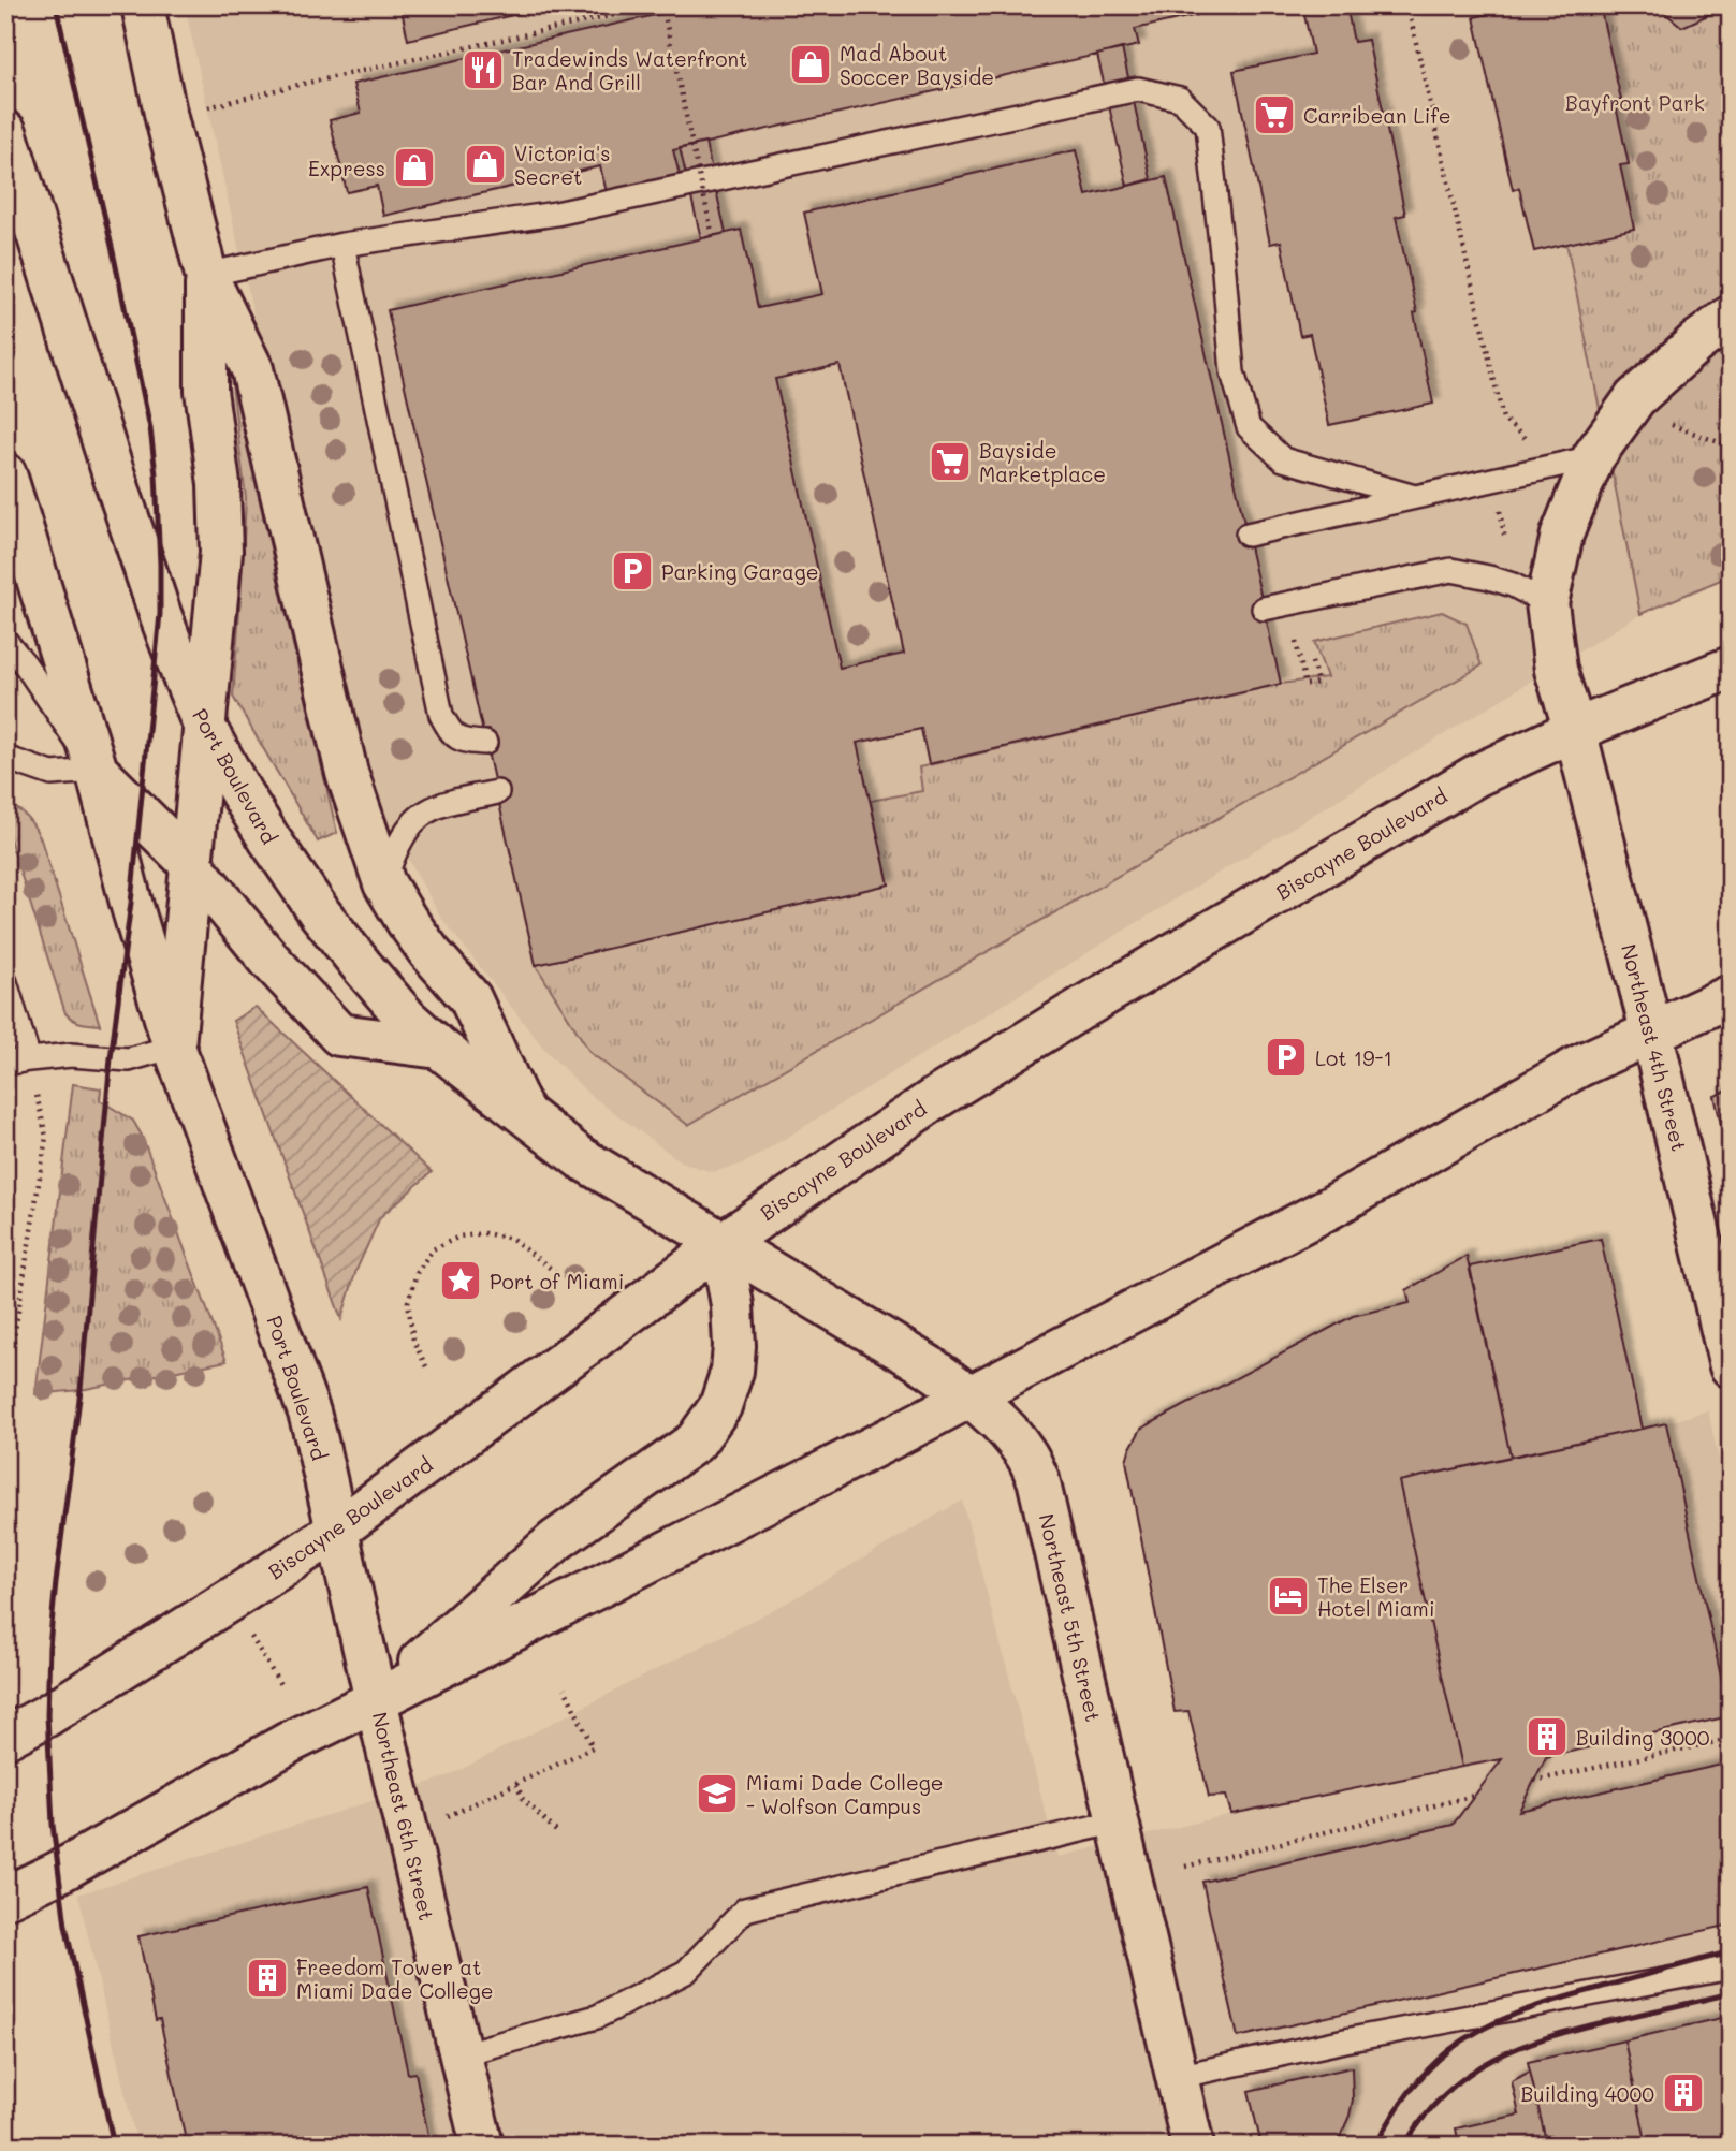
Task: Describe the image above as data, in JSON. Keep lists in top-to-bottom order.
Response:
{
  "streets": {
    "main road": [
      "Port Boulevard",
      "Biscayne Boulevard",
      "Northeast 4th Street",
      "Northeast 5th Street",
      "Northeast 6th Street"
    ]
  },
  "crossings": [
    ["Port Boulevard", "Biscayne Boulevard"],
    ["Port Boulevard", "Northeast 5th Street"],
    ["Port Boulevard", "Northeast 6th Street"],
    ["Biscayne Boulevard", "Northeast 4th Street"],
    ["Biscayne Boulevard", "Northeast 5th Street"],
    ["Biscayne Boulevard", "Northeast 6th Street"]
  ],
  "parks": ["Bayfront Park"],
  "places": {
    "shop": ["Mad About Soccer Bayside", "Victoria's Secret", "Express"],
    "restaurant": ["Tradewinds Waterfront Bar And Grill"],
    "supermarket": ["Carribean Life", "Bayside Marketplace"],
    "parking": ["Parking Garage", "Lot 19-1"],
    "place": ["Port of Miami"],
    "hotel": ["The Elser Hotel Miami"],
    "building": ["Building 3000", "Freedom Tower at Miami Dade College", "Building 4000"],
    "school or university": ["Miami Dade College - Wolfson Campus"]
  }
}
